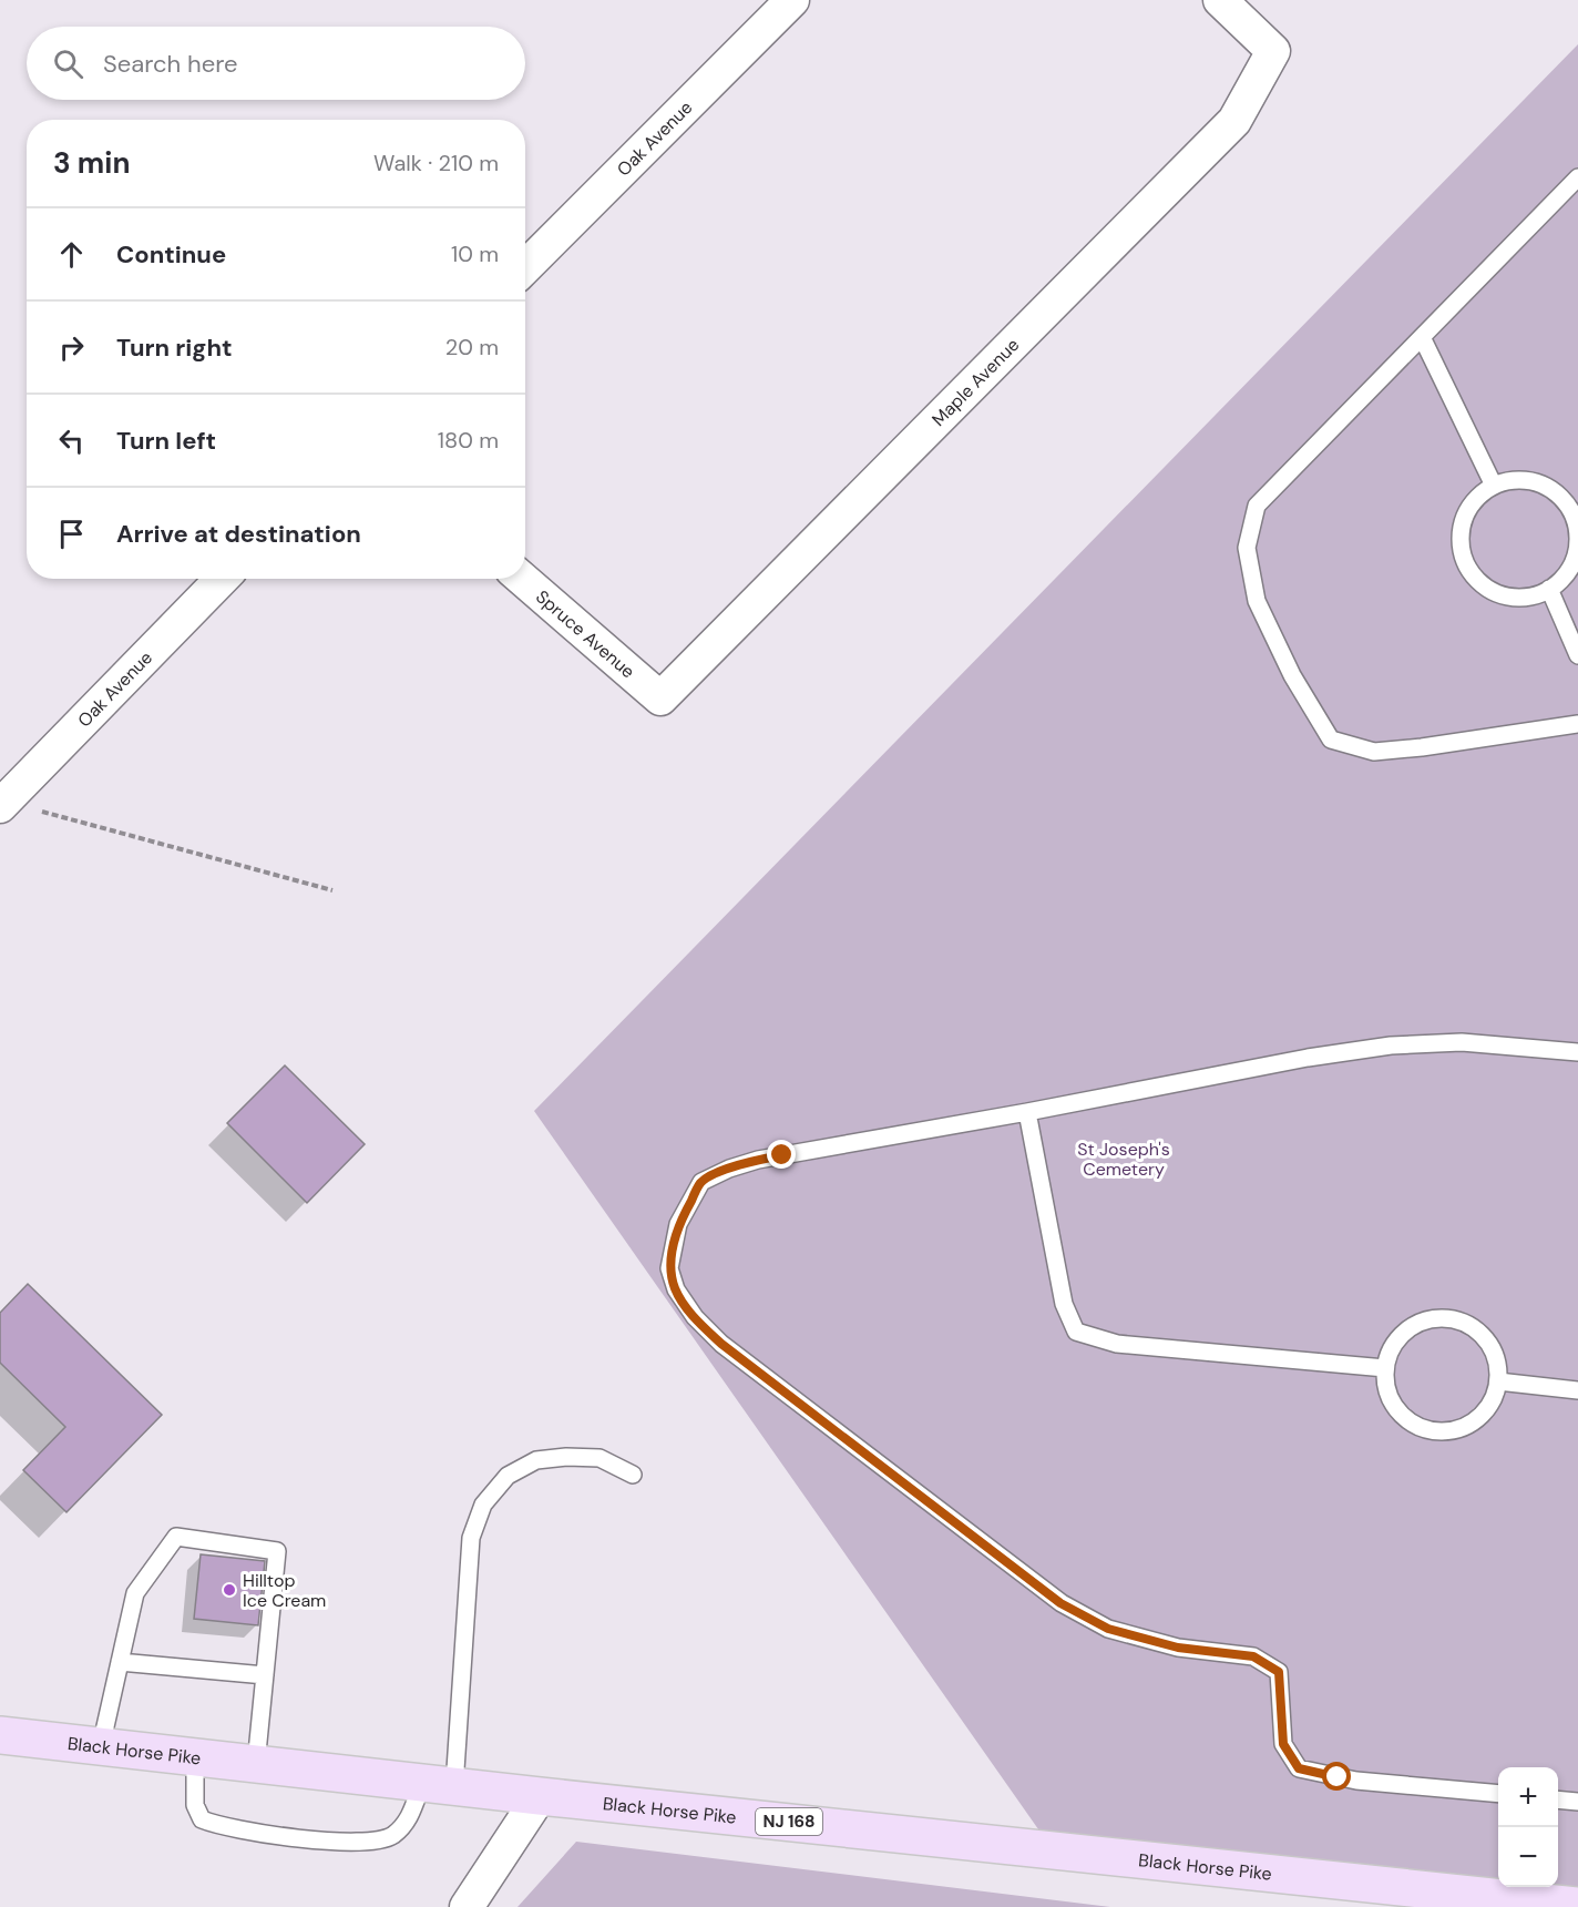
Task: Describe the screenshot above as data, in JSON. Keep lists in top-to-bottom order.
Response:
{
  "streets": {
    "main road": ["Black Horse Pike", "NJ 168"],
    "street": ["Oak Avenue", "Maple Avenue", "Spruce Avenue"]
  },
  "crossings": [
    ["Maple Avenue", "Spruce Avenue"]
  ],
  "parks": ["St Joseph's Cemetery"],
  "places": ["Hilltop Ice Cream"],
  "page": {
    "search": "Search here",
    "heading": ["3 min", "Walk · 210 m"],
    "list": [
      ["Continue", "10 m"],
      ["Turn right", "20 m"],
      ["Turn left", "180 m"],
      "Arrive at destination"
    ],
    "map_buttons": ["+", "−"]
  }
}
